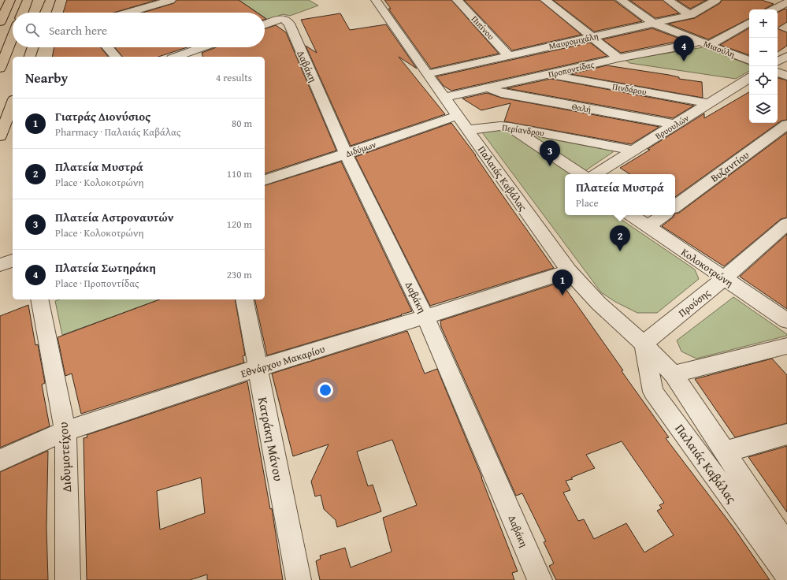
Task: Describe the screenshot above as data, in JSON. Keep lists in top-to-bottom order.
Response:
{
  "streets": {
    "street": [
      "Πιπίνου",
      "Μαυρομιχάλη",
      "Μιαούλη",
      "Δαβάκη",
      "Προποντίδας",
      "Πινδάρου",
      "Θαλή",
      "Βρυουλών",
      "Περίανδρου",
      "Διδύμων",
      "Βυζαντίου",
      "Παλαιάς Καβάλας",
      "Κολοκοτρώνη",
      "Προύσης",
      "Εθνάρχου Μακαρίου",
      "Κατράκη Μάνου",
      "Διδυμοτείχου"
    ]
  },
  "crossings": [
    ["Πιπίνου", "Μαυρομιχάλη"],
    ["Μαυρομιχάλη", "Μιαούλη"],
    ["Μαυρομιχάλη", "Παλαιάς Καβάλας"],
    ["Μιαούλη", "Προποντίδας"],
    ["Δαβάκη", "Διδύμων"],
    ["Δαβάκη", "Εθνάρχου Μακαρίου"],
    ["Προποντίδας", "Πινδάρου"],
    ["Προποντίδας", "Θαλή"],
    ["Προποντίδας", "Παλαιάς Καβάλας"],
    ["Πινδάρου", "Βρυουλών"],
    ["Θαλή", "Βρυουλών"],
    ["Βρυουλών", "Περίανδρου"],
    ["Περίανδρου", "Παλαιάς Καβάλας"],
    ["Διδύμων", "Παλαιάς Καβάλας"],
    ["Παλαιάς Καβάλας", "Προύσης"],
    ["Παλαιάς Καβάλας", "Εθνάρχου Μακαρίου"],
    ["Κολοκοτρώνη", "Προύσης"],
    ["Εθνάρχου Μακαρίου", "Κατράκη Μάνου"],
    ["Εθνάρχου Μακαρίου", "Διδυμοτείχου"]
  ],
  "page": {
    "map_buttons": ["+", "−"],
    "search": "Search here",
    "pins": [
      "4",
      "3",
      "2",
      "1"
    ],
    "heading": ["Nearby", "4 results"],
    "list": [
      {
        "mark": "1",
        "name": "Γιατράς Διονύσιος",
        "note": "Pharmacy · Παλαιάς Καβάλας",
        "value": "80 m"
      },
      {
        "mark": "2",
        "name": "Πλατεία Μυστρά",
        "note": "Place · Κολοκοτρώνη",
        "value": "110 m"
      },
      {
        "mark": "3",
        "name": "Πλατεία Αστροναυτών",
        "note": "Place · Κολοκοτρώνη",
        "value": "120 m"
      },
      {
        "mark": "4",
        "name": "Πλατεία Σωτηράκη",
        "note": "Place · Προποντίδας",
        "value": "230 m"
      }
    ],
    "popup": ["Πλατεία Μυστρά", "Place"]
  }
}
